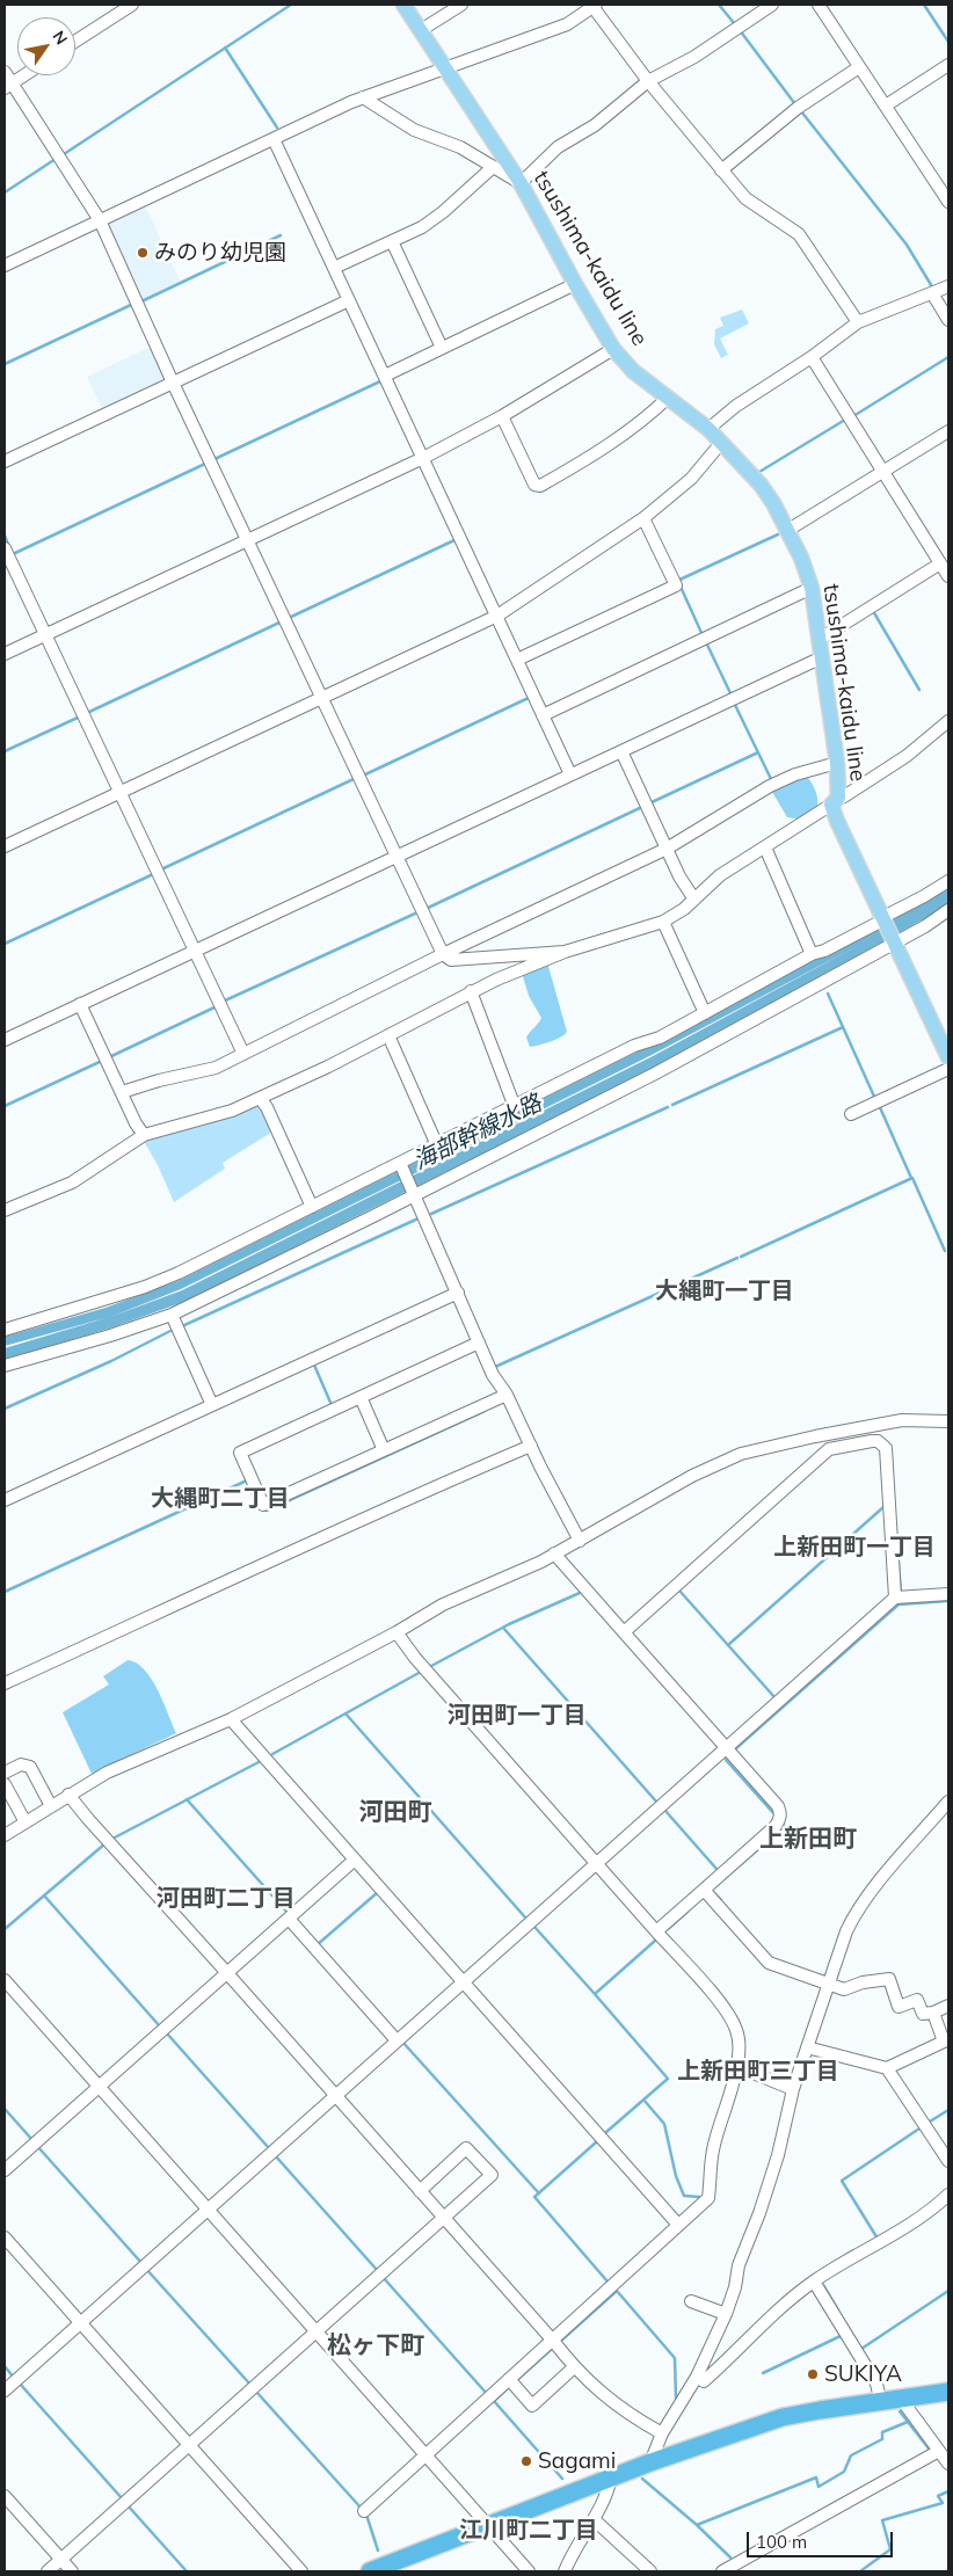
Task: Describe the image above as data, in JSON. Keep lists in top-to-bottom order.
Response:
{
  "streets": {
    "main road": ["tsushima-kaidu line"]
  },
  "districts": [
    "大縄町一丁目",
    "大縄町二丁目",
    "上新田町一丁目",
    "河田町一丁目",
    "河田町",
    "上新田町",
    "河田町二丁目",
    "上新田町三丁目",
    "松ヶ下町",
    "江川町二丁目"
  ],
  "water": ["海部幹線水路"],
  "places": ["みのり幼児園", "SUKIYA", "Sagami"],
  "scale_bar": "100 m",
  "north": "top right"
}
